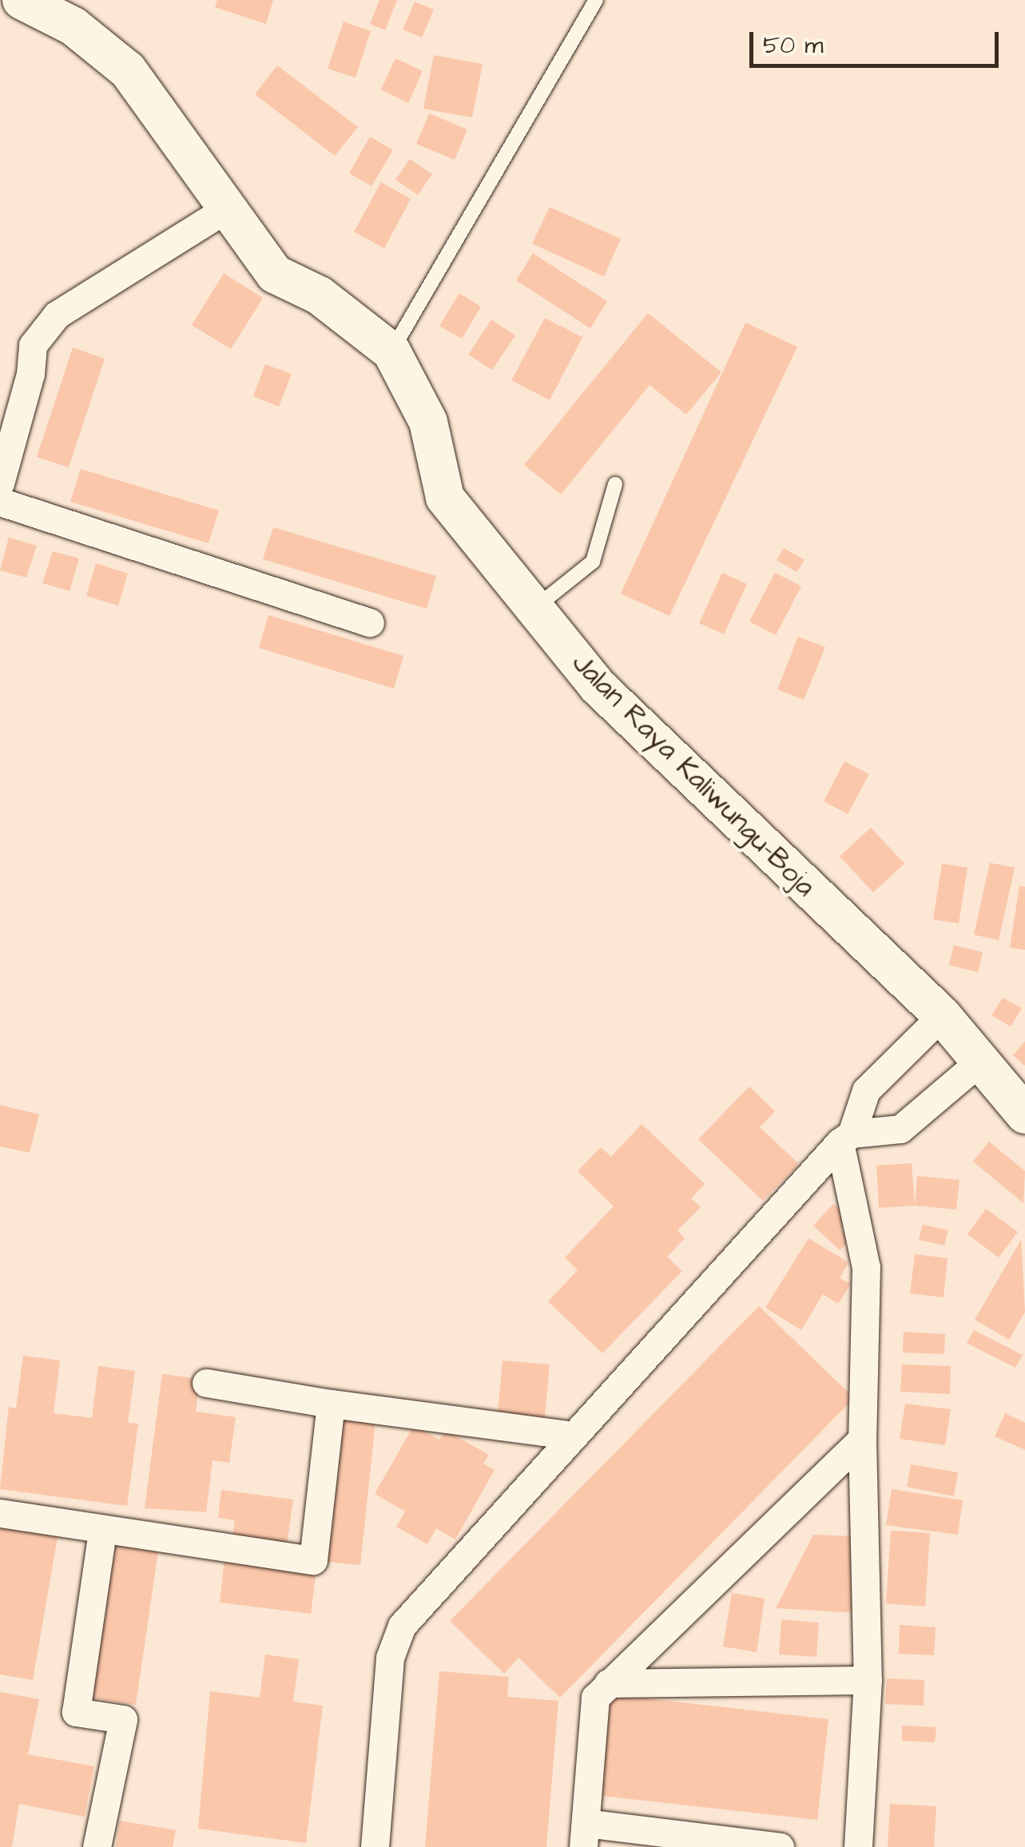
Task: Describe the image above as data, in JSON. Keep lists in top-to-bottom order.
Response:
{
  "streets": {
    "main road": ["Jalan Raya Kaliwungu-Boja"]
  },
  "scale_bar": "50 m"
}
